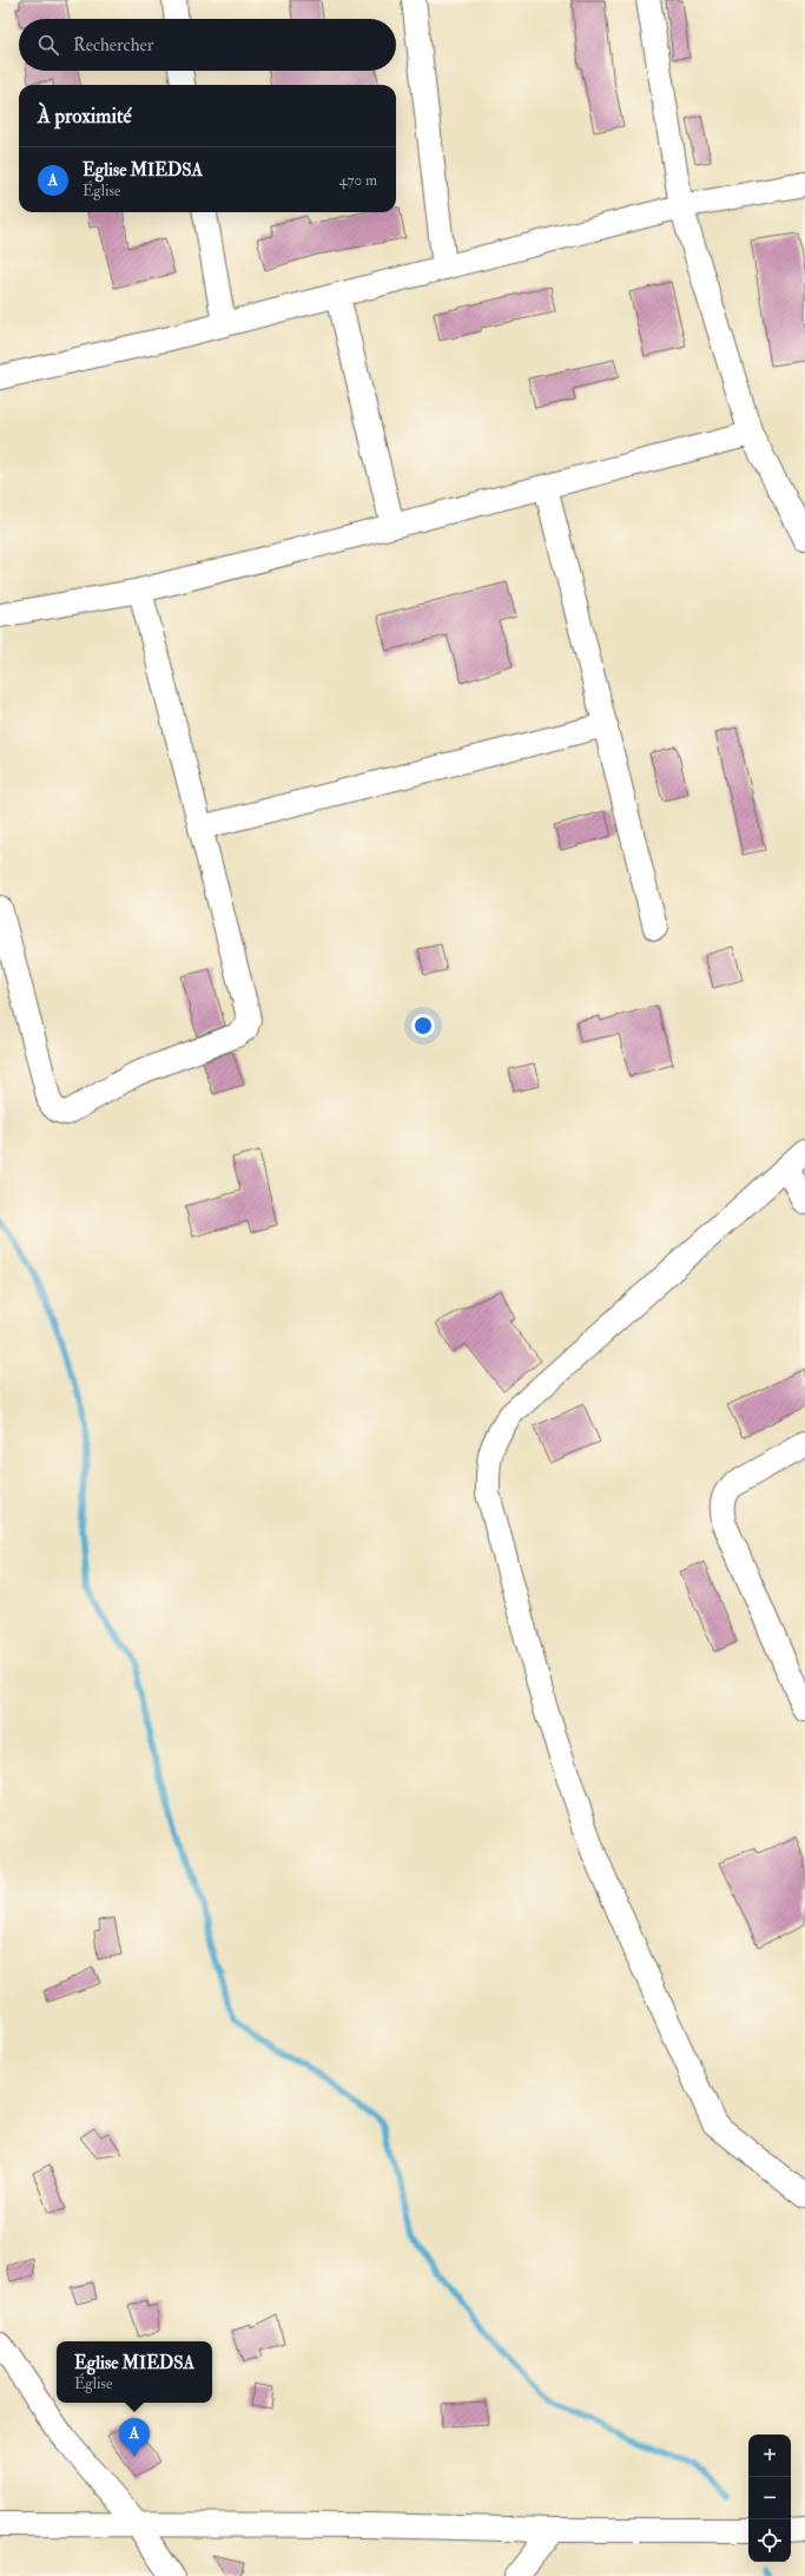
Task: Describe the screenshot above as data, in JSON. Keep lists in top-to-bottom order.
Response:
{
  "page": {
    "search": "Rechercher",
    "heading": "À proximité",
    "list": [
      {
        "mark": "A",
        "name": "Eglise MIEDSA",
        "note": "Église",
        "value": "470 m"
      }
    ],
    "popup": ["Eglise MIEDSA", "Église"],
    "pins": "A",
    "map_buttons": ["+", "−"]
  }
}
